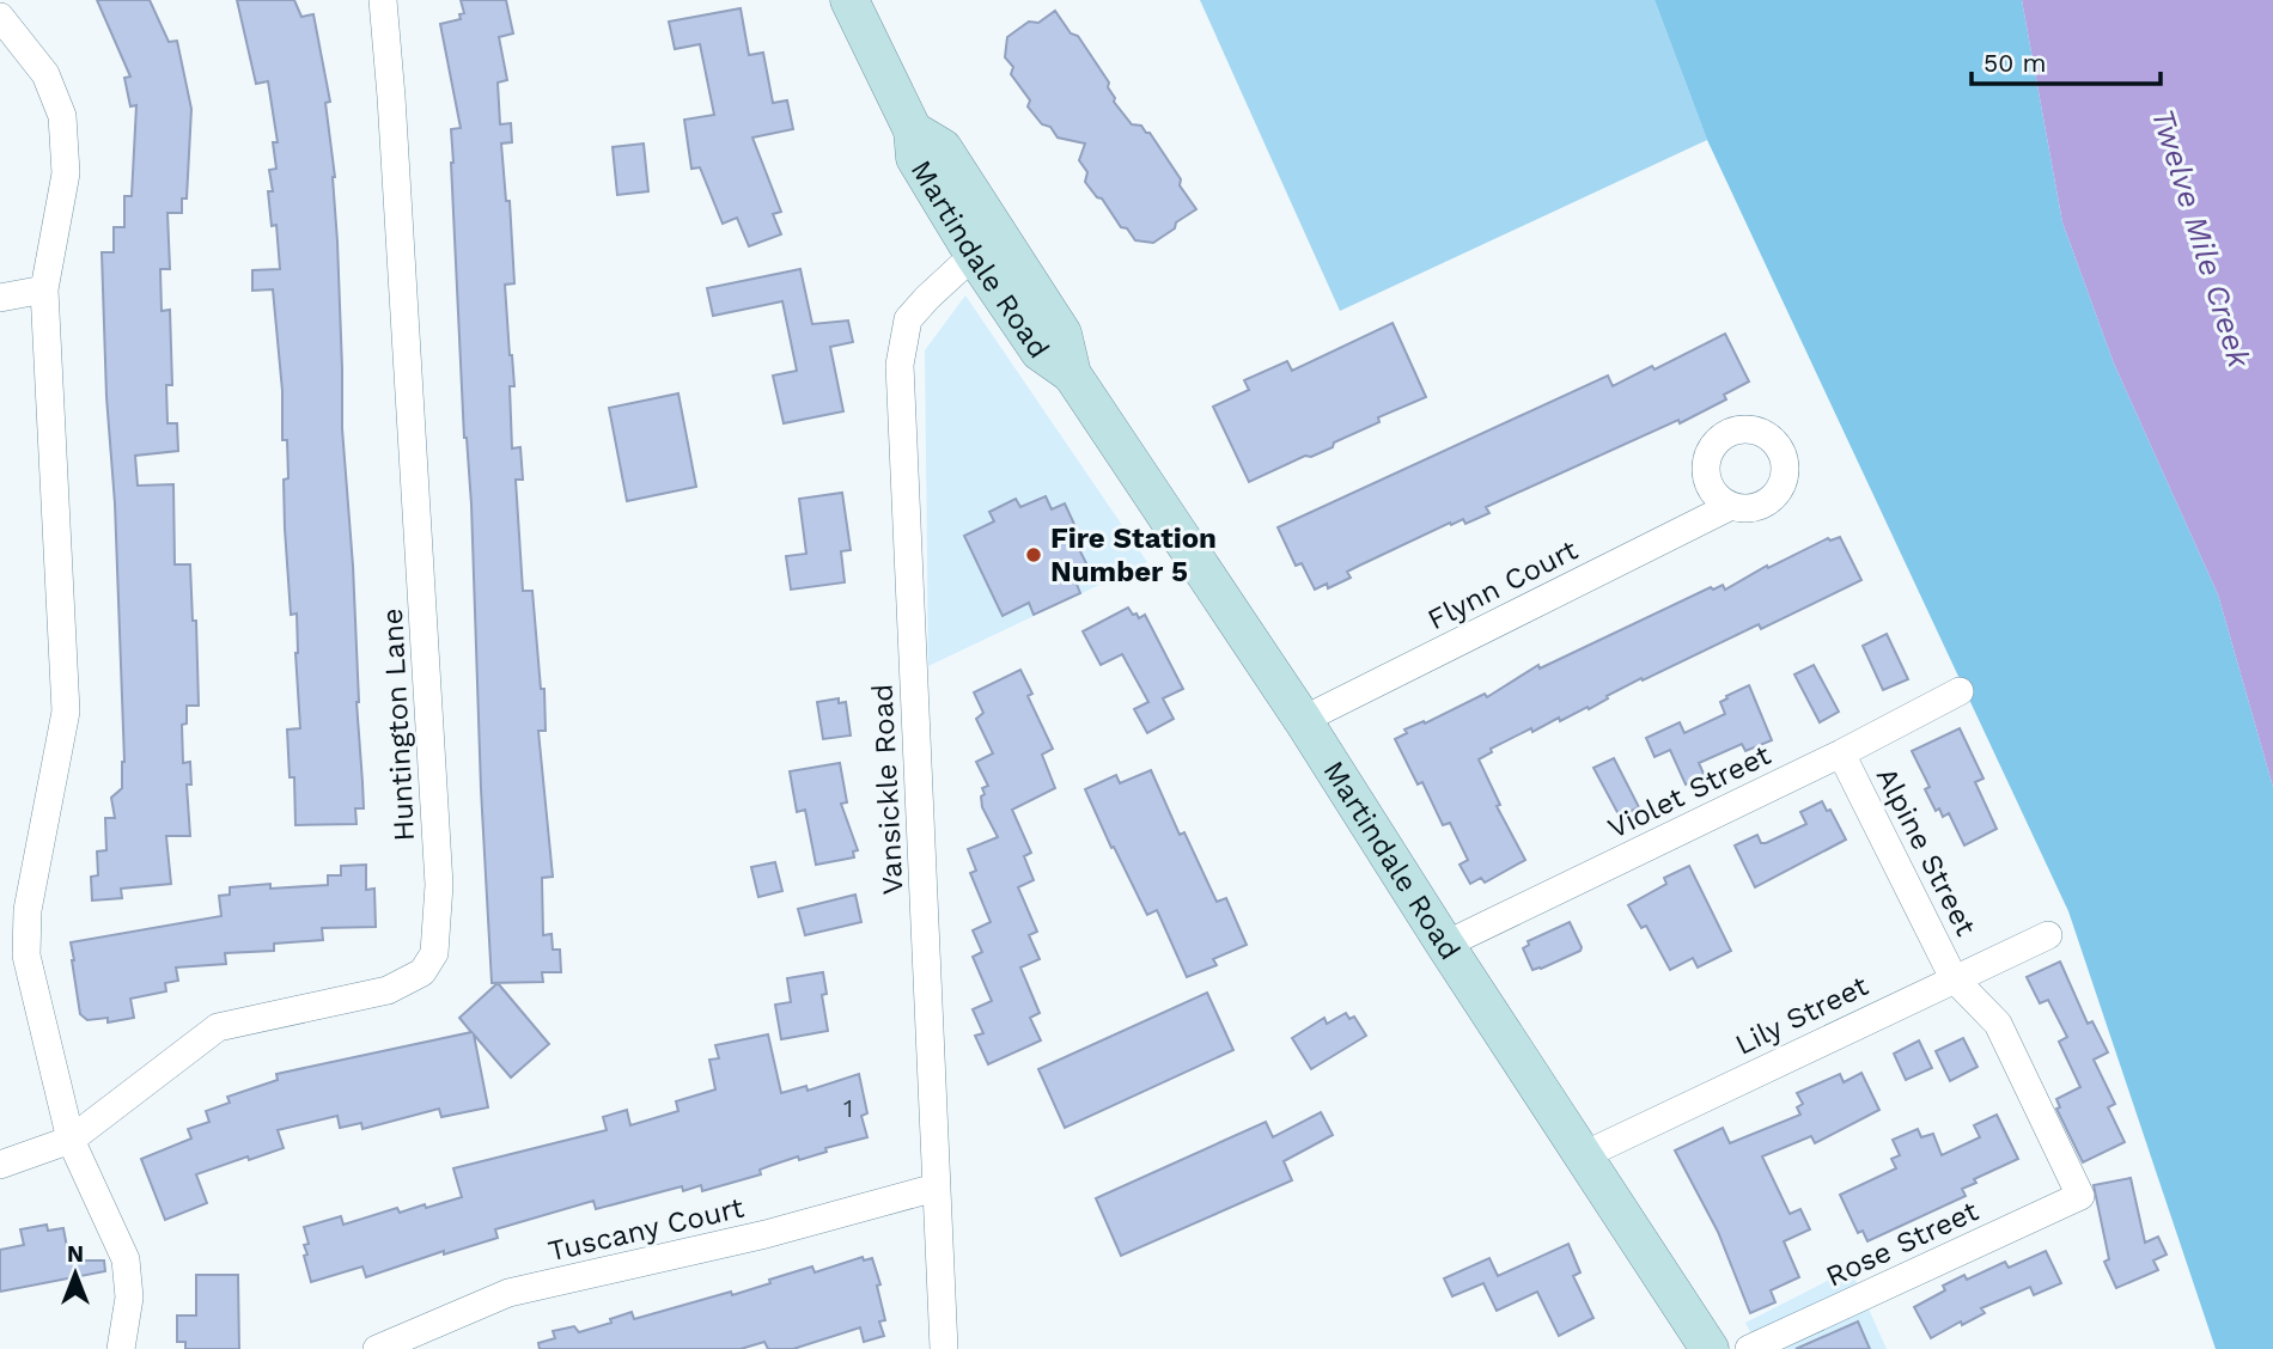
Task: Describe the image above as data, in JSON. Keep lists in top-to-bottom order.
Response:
{
  "streets": {
    "main road": ["Martindale Road"],
    "street": [
      "Flynn Court",
      "Huntington Lane",
      "Vansickle Road",
      "Violet Street",
      "Alpine Street",
      "Lily Street",
      "Tuscany Court",
      "Rose Street"
    ]
  },
  "crossings": [
    ["Martindale Road", "Flynn Court"],
    ["Martindale Road", "Vansickle Road"],
    ["Martindale Road", "Violet Street"],
    ["Martindale Road", "Lily Street"],
    ["Vansickle Road", "Tuscany Court"],
    ["Violet Street", "Alpine Street"],
    ["Alpine Street", "Lily Street"],
    ["Alpine Street", "Rose Street"]
  ],
  "water": ["Twelve Mile Creek"],
  "places": ["Fire Station Number 5"],
  "house_numbers": ["1"],
  "scale_bar": "50 m",
  "north": "top"
}
